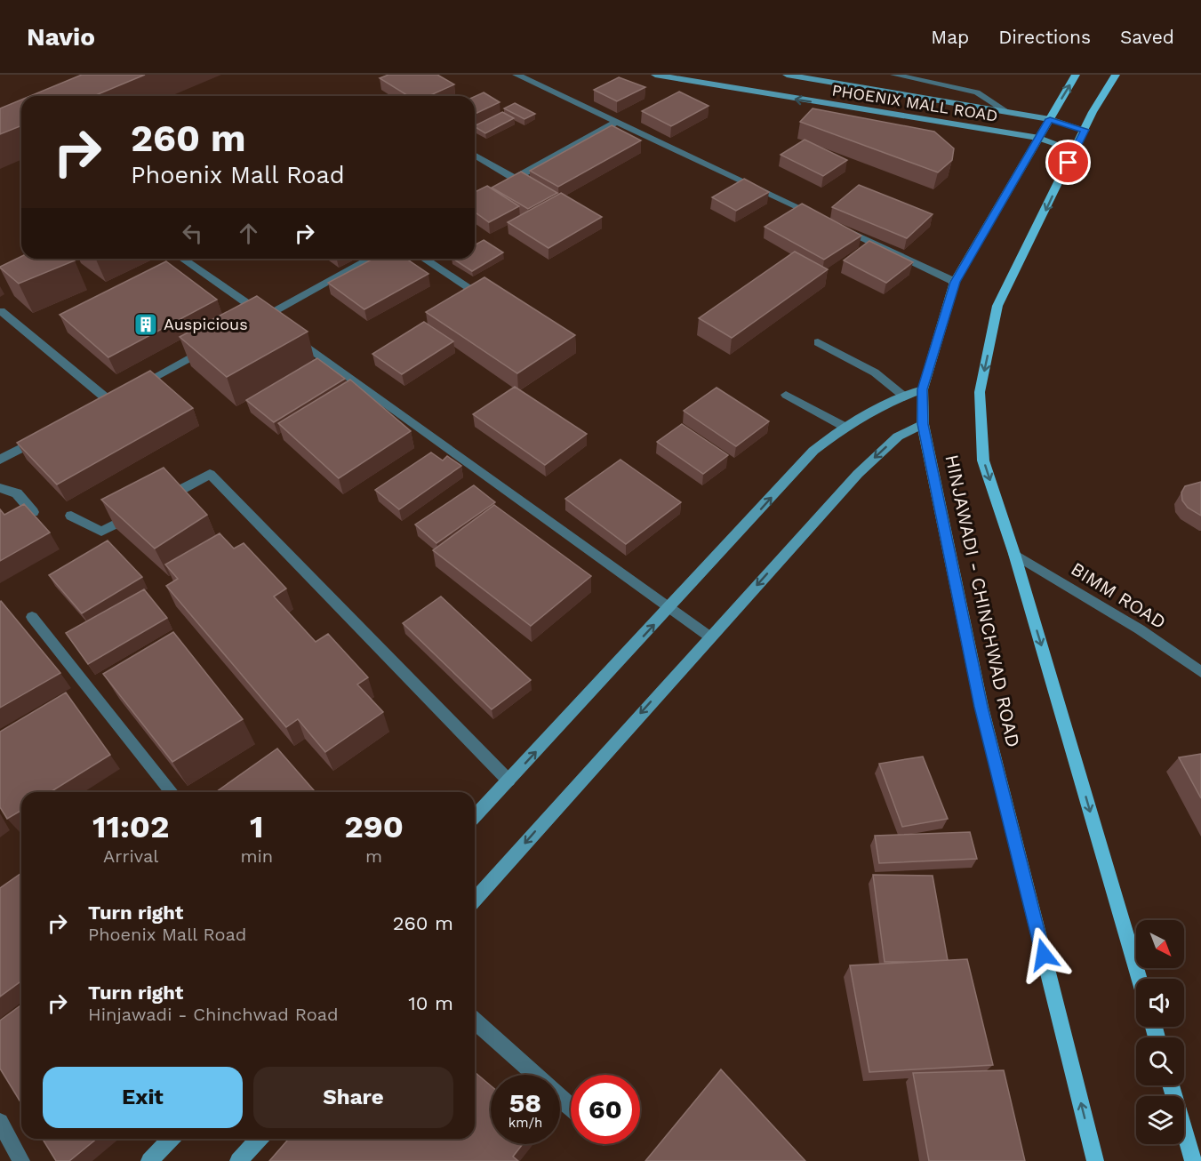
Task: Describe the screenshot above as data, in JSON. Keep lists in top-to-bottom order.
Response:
{
  "streets": {
    "main road": ["HINJAWADI - CHINCHWAD ROAD"],
    "street": ["PHOENIX MALL ROAD", "BIMM ROAD"]
  },
  "crossings": [
    ["PHOENIX MALL ROAD", "HINJAWADI - CHINCHWAD ROAD"],
    ["BIMM ROAD", "HINJAWADI - CHINCHWAD ROAD"]
  ],
  "places": {
    "building": ["Auspicious"]
  },
  "north": "bottom right",
  "page": {
    "header": "Navio",
    "nav": ["Map", "Directions", "Saved"],
    "turn": ["260 m", "Phoenix Mall Road"],
    "eta": [
      "11:02",
      "Arrival",
      "1",
      "min",
      "290",
      "m"
    ],
    "list": [
      {
        "name": "Turn right",
        "note": "Phoenix Mall Road",
        "value": "260 m"
      },
      {
        "name": "Turn right",
        "note": "Hinjawadi - Chinchwad Road",
        "value": "10 m"
      }
    ],
    "buttons": ["Exit", "Share"],
    "speed": "58 km/h",
    "limit": "60"
  }
}
